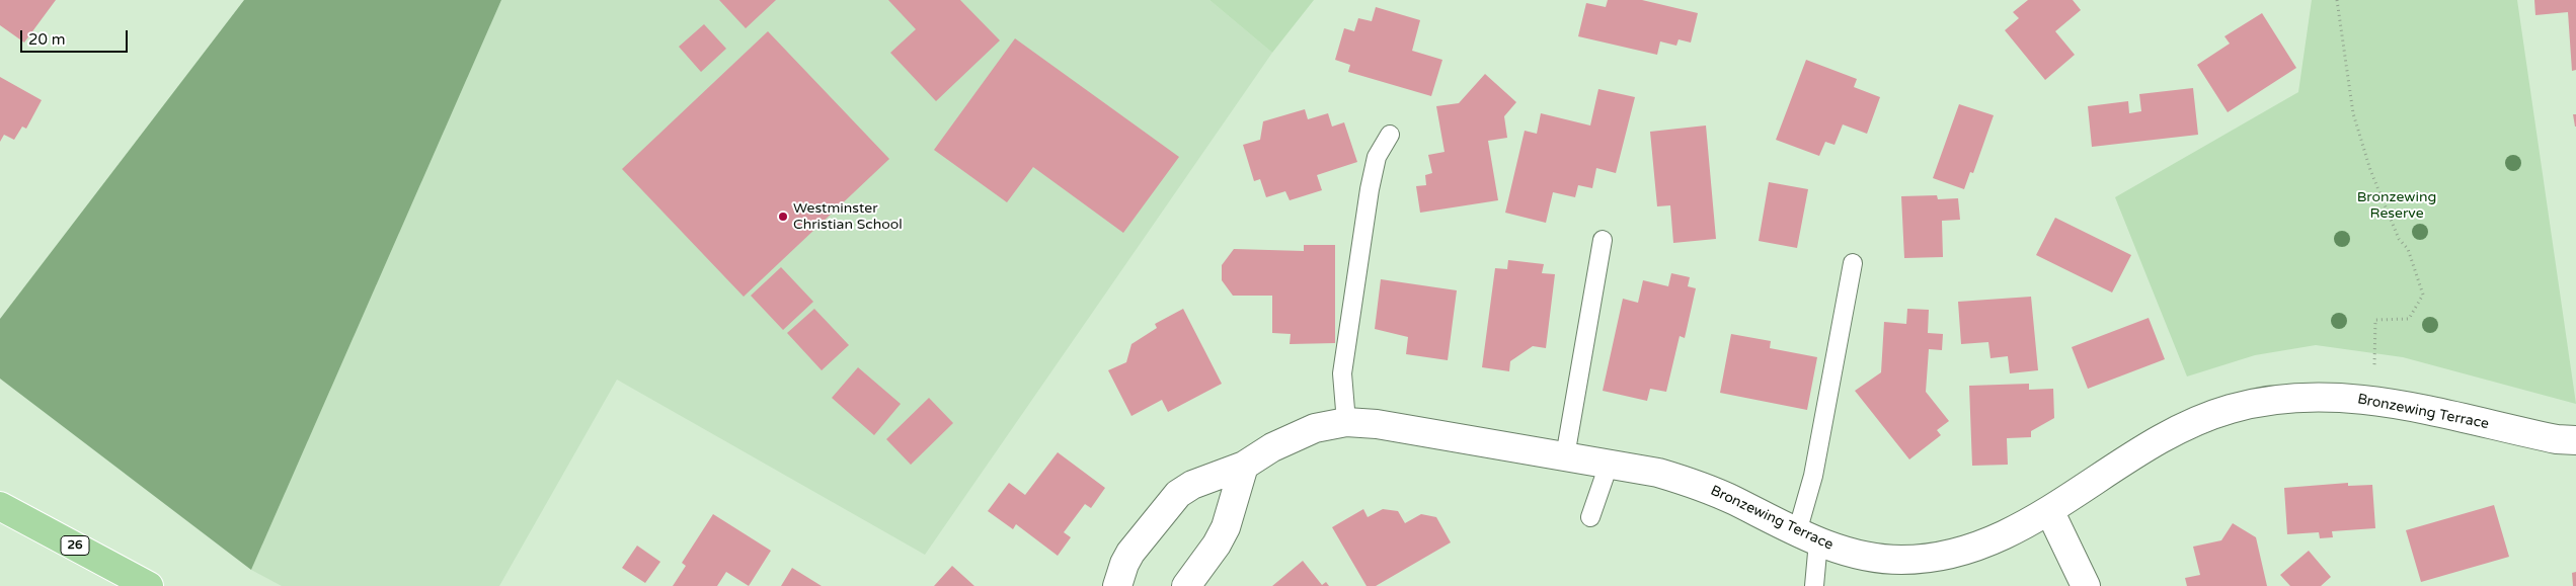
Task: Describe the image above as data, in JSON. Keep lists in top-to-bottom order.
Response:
{
  "streets": {
    "main road": ["26"],
    "street": ["Bronzewing Terrace"]
  },
  "parks": ["Bronzewing Reserve"],
  "places": ["Westminster Christian School"],
  "scale_bar": "20 m"
}
